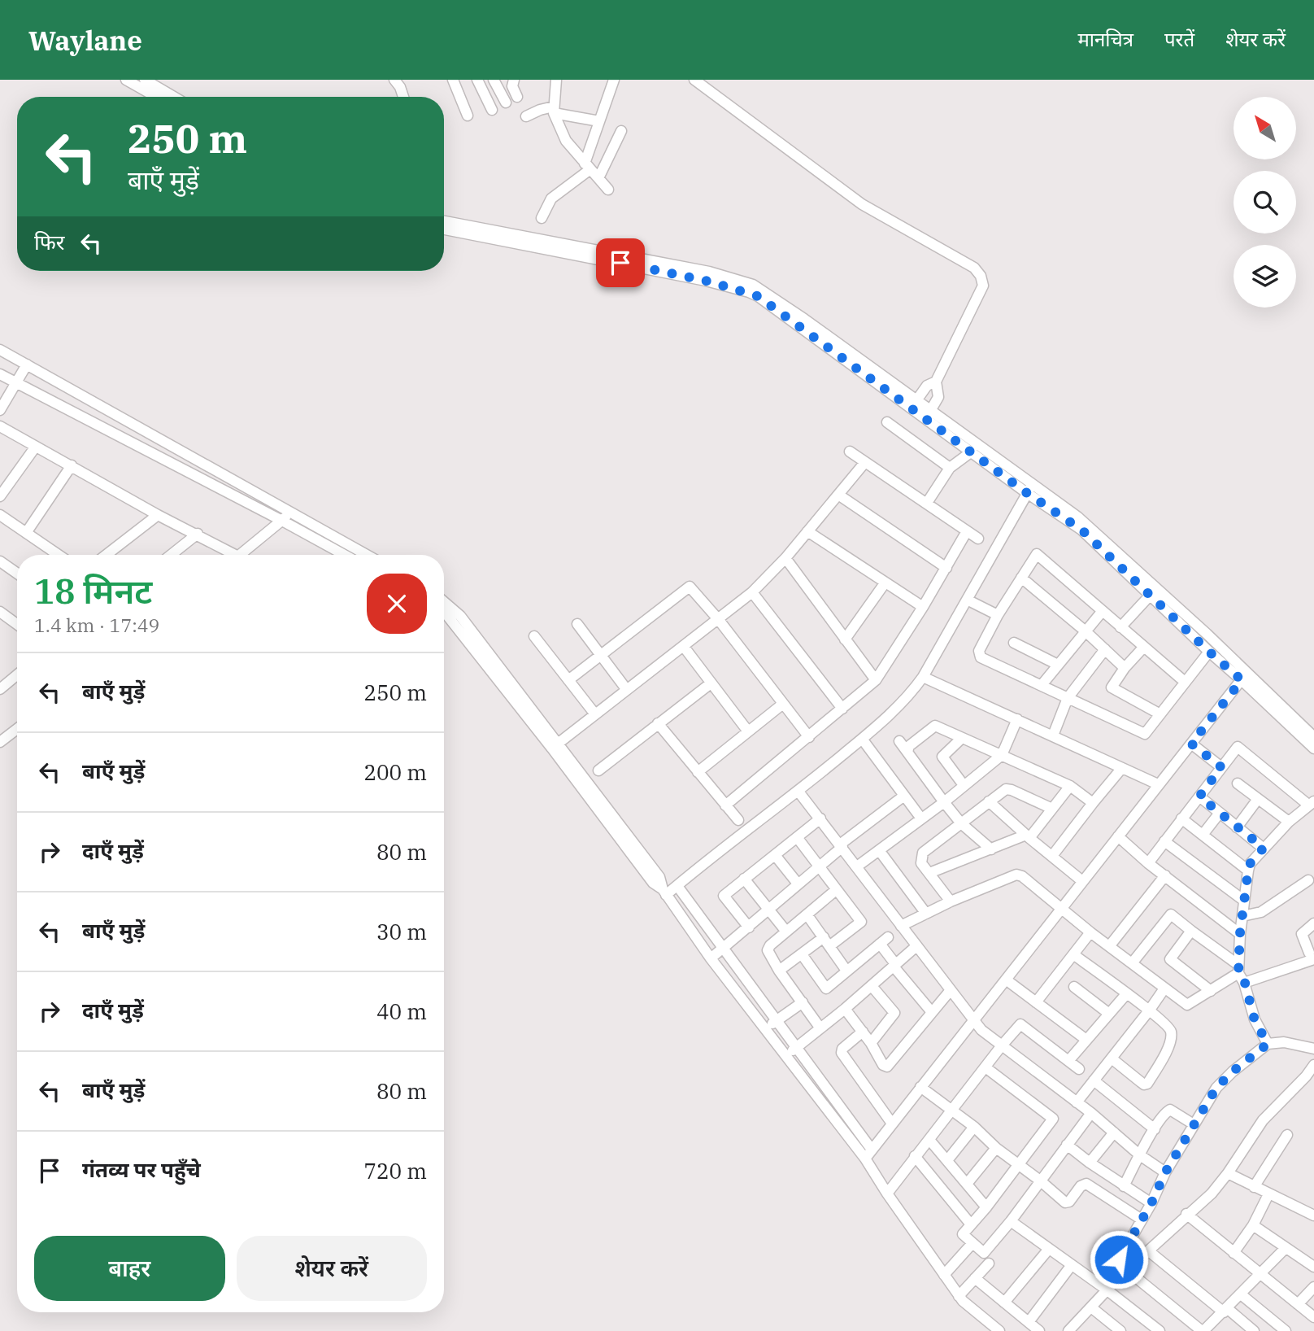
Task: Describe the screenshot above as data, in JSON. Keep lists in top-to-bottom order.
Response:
{
  "north": "top left",
  "page": {
    "header": "Waylane",
    "nav": ["मानचित्र", "परतें", "शेयर करें"],
    "turn": ["250 m", "बाएँ मुड़ें"],
    "then": "फिर",
    "heading": ["18 मिनट", "1.4 km · 17:49"],
    "list": [
      {
        "name": "बाएँ मुड़ें",
        "value": "250 m"
      },
      {
        "name": "बाएँ मुड़ें",
        "value": "200 m"
      },
      {
        "name": "दाएँ मुड़ें",
        "value": "80 m"
      },
      {
        "name": "बाएँ मुड़ें",
        "value": "30 m"
      },
      {
        "name": "दाएँ मुड़ें",
        "value": "40 m"
      },
      {
        "name": "बाएँ मुड़ें",
        "value": "80 m"
      },
      {
        "name": "गंतव्य पर पहुँचे",
        "value": "720 m"
      }
    ],
    "buttons": ["बाहर", "शेयर करें"]
  }
}
